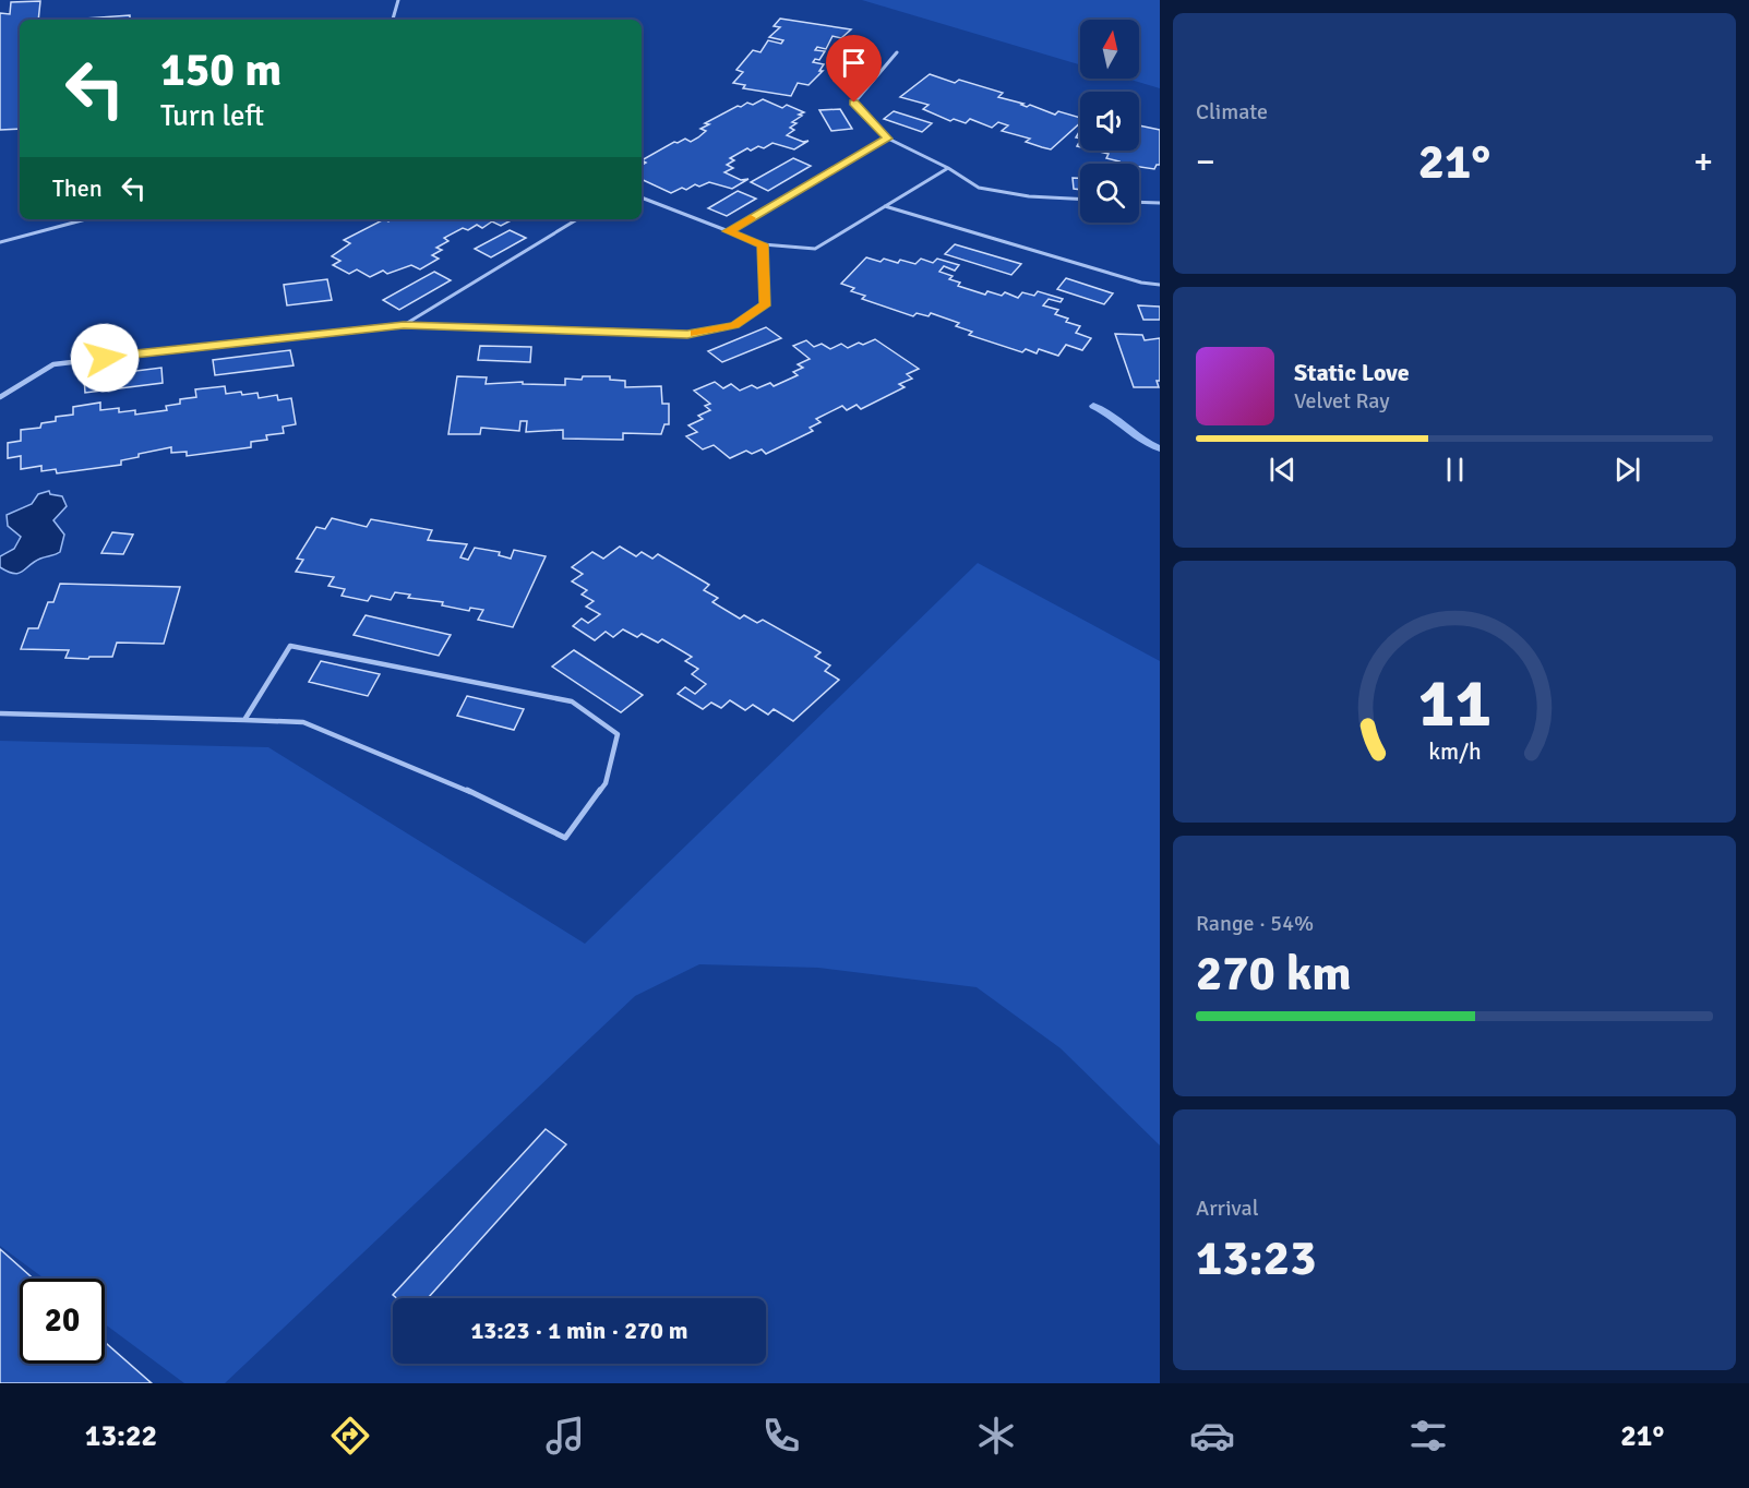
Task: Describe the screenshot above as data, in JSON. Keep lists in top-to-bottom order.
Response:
{
  "north": "top",
  "page": {
    "tile": [
      "Climate",
      ["Range · 54%", "270 km"],
      ["Arrival", "13:23"]
    ],
    "turn": ["150 m", "Turn left"],
    "heat": ["−", "21°", "+"],
    "then": "Then",
    "song": ["Static Love", "Velvet Ray"],
    "limit": "20",
    "trip": "13:23 · 1 min · 270 m",
    "tabs": ["13:22", "21°"],
    "gauge": ["11", "km/h"]
  }
}
